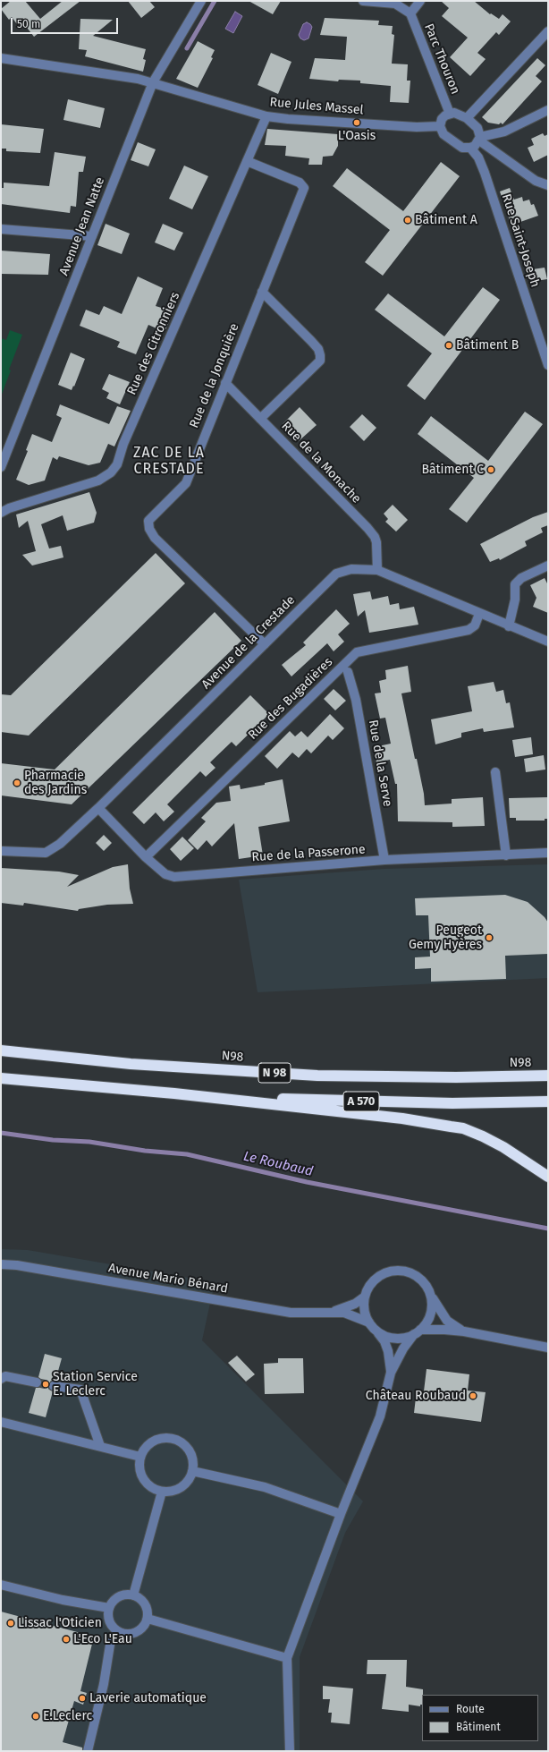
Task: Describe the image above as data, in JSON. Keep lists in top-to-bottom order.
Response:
{
  "streets": {
    "highway": ["N98", "N 98", "A 570"],
    "street": [
      "Parc Thouron",
      "Rue Jules Massel",
      "Avenue Jean Natte",
      "Rue Saint-Joseph",
      "Rue des Citronniers",
      "Rue de la Jonquière",
      "Rue de la Monache",
      "Avenue de la Crestade",
      "Rue des Bugadières",
      "Rue de la Serve",
      "Rue de la Passerone",
      "Avenue Mario Bénard"
    ]
  },
  "crossings": [
    ["Parc Thouron", "Rue Jules Massel"],
    ["Parc Thouron", "Rue Saint-Joseph"],
    ["Rue Jules Massel", "Avenue Jean Natte"],
    ["Rue Jules Massel", "Rue Saint-Joseph"],
    ["Rue Jules Massel", "Rue des Citronniers"],
    ["Rue des Citronniers", "Rue de la Jonquière"],
    ["Rue de la Jonquière", "Rue de la Monache"],
    ["Rue de la Jonquière", "Avenue de la Crestade"],
    ["Rue de la Monache", "Avenue de la Crestade"],
    ["Avenue de la Crestade", "Rue des Bugadières"],
    ["Avenue de la Crestade", "Rue de la Passerone"],
    ["Rue des Bugadières", "Rue de la Passerone"],
    ["Rue de la Serve", "Rue de la Passerone"]
  ],
  "districts": ["ZAC DE LA CRESTADE"],
  "water": ["Le Roubaud"],
  "places": [
    "L'Oasis",
    "Bâtiment A",
    "Bâtiment B",
    "Bâtiment C",
    "Pharmacie des Jardins",
    "Peugeot Gemy Hyères",
    "Station Service E. Leclerc",
    "Château Roubaud",
    "Lissac l'Oticien",
    "L'Eco L'Eau",
    "Laverie automatique",
    "E.Leclerc"
  ],
  "legend": ["Route", "Bâtiment"],
  "scale_bar": "50 m"
}
